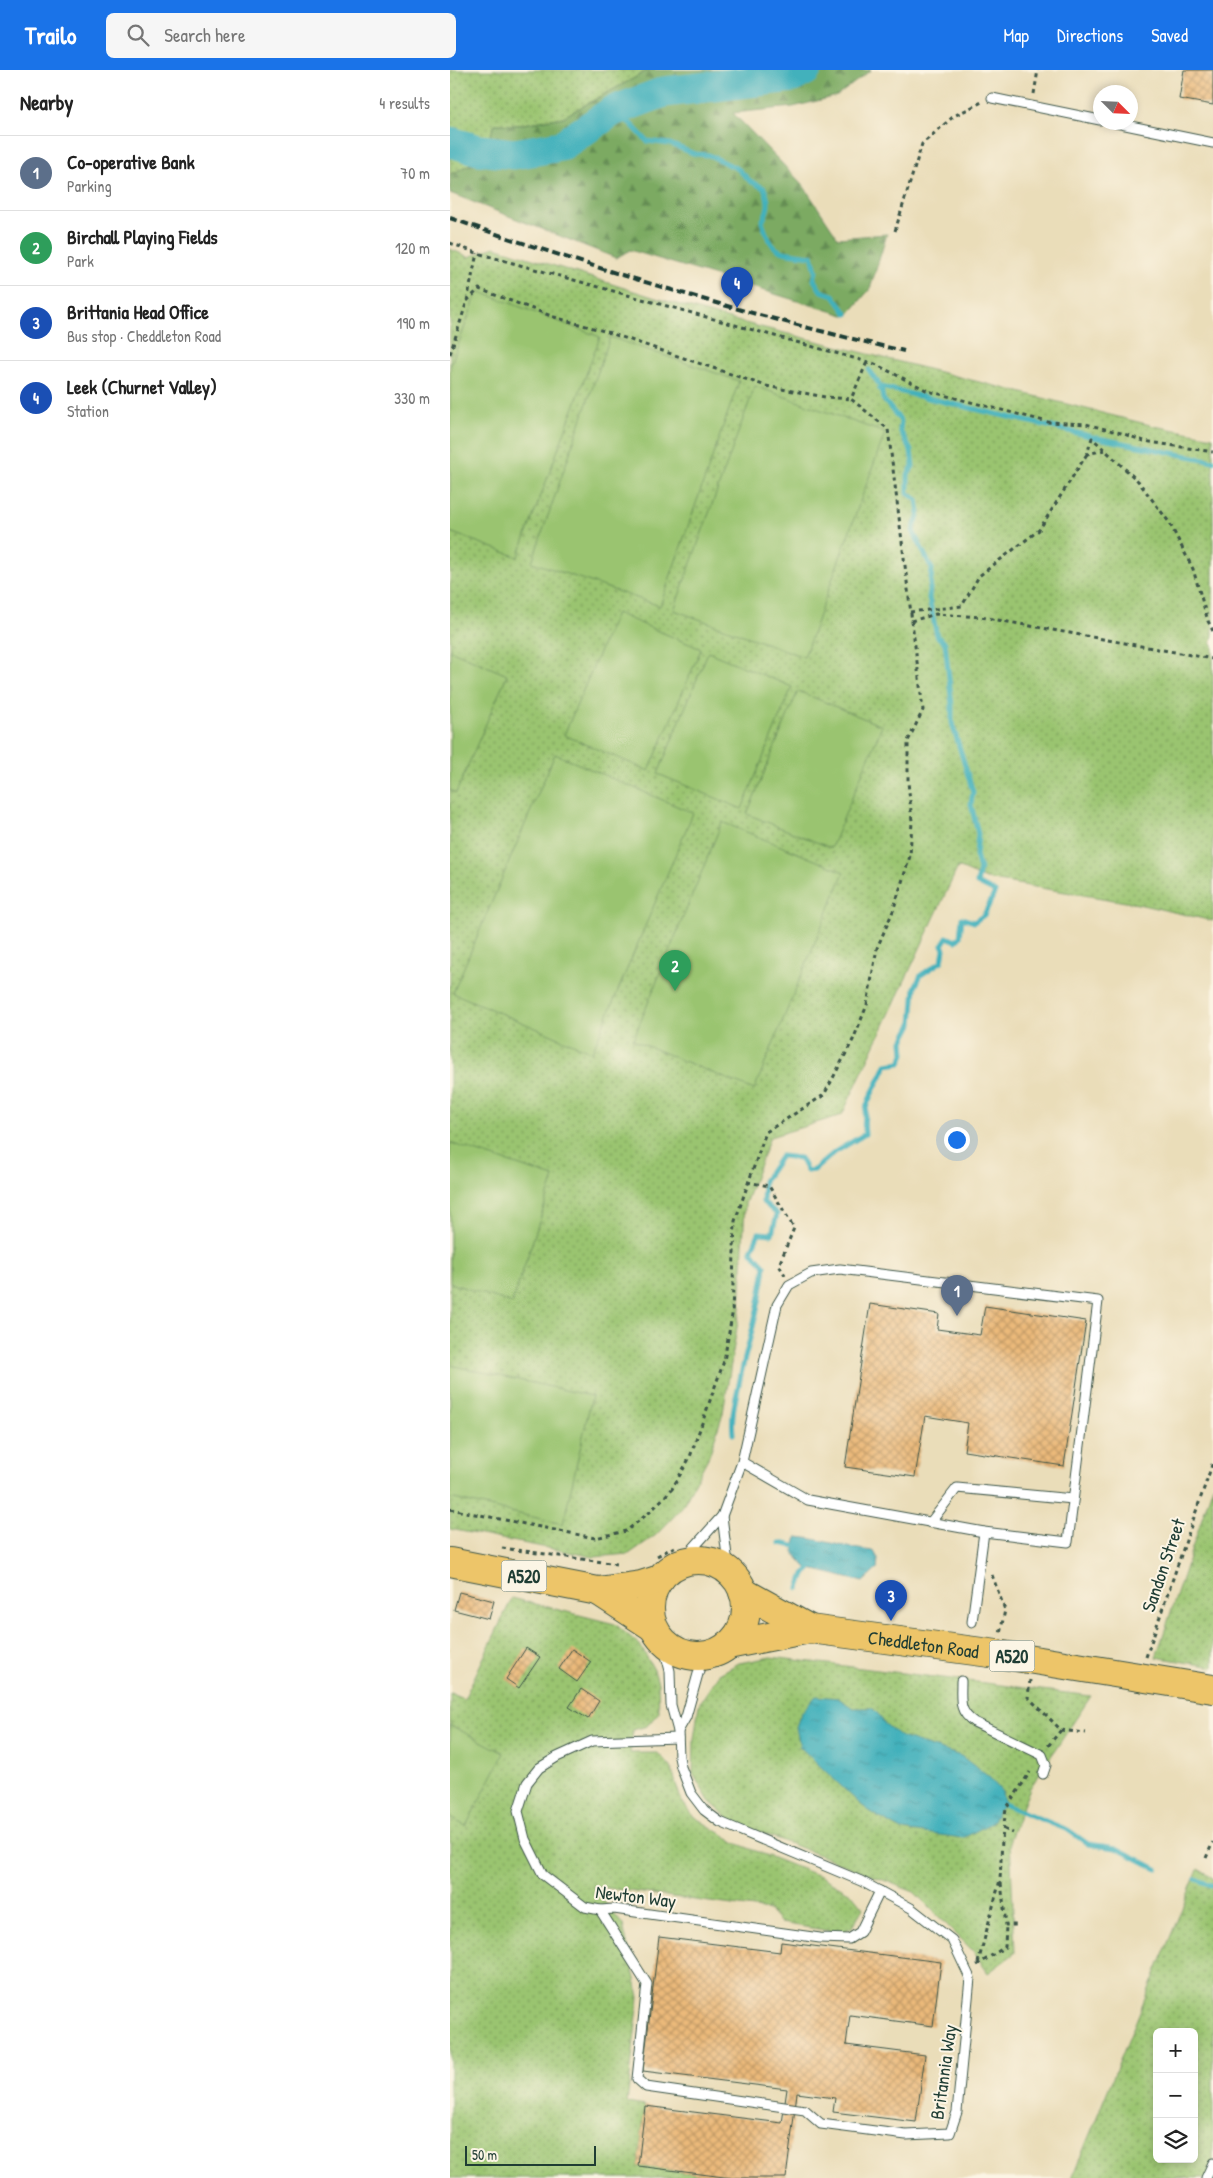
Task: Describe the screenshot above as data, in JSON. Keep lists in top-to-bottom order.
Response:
{
  "streets": {
    "highway": ["A520", "Cheddleton Road"],
    "lane": ["Newton Way", "Britannia Way"],
    "path": ["Sandon Street"]
  },
  "crossings": [
    ["Sandon Street", "Cheddleton Road"],
    ["Newton Way", "Britannia Way"]
  ],
  "scale_bar": "50 m",
  "north": "bottom right",
  "page": {
    "header": "Trailo",
    "search": "Search here",
    "nav": ["Map", "Directions", "Saved"],
    "heading": ["Nearby", "4 results"],
    "list": [
      {
        "mark": "1",
        "name": "Co-operative Bank",
        "note": "Parking",
        "value": "70 m"
      },
      {
        "mark": "2",
        "name": "Birchall Playing Fields",
        "note": "Park",
        "value": "120 m"
      },
      {
        "mark": "3",
        "name": "Brittania Head Office",
        "note": "Bus stop · Cheddleton Road",
        "value": "190 m"
      },
      {
        "mark": "4",
        "name": "Leek (Churnet Valley)",
        "note": "Station",
        "value": "330 m"
      }
    ],
    "pins": [
      "4",
      "2",
      "1",
      "3"
    ],
    "map_buttons": ["+", "−"],
    "scale": "50 m"
  }
}
